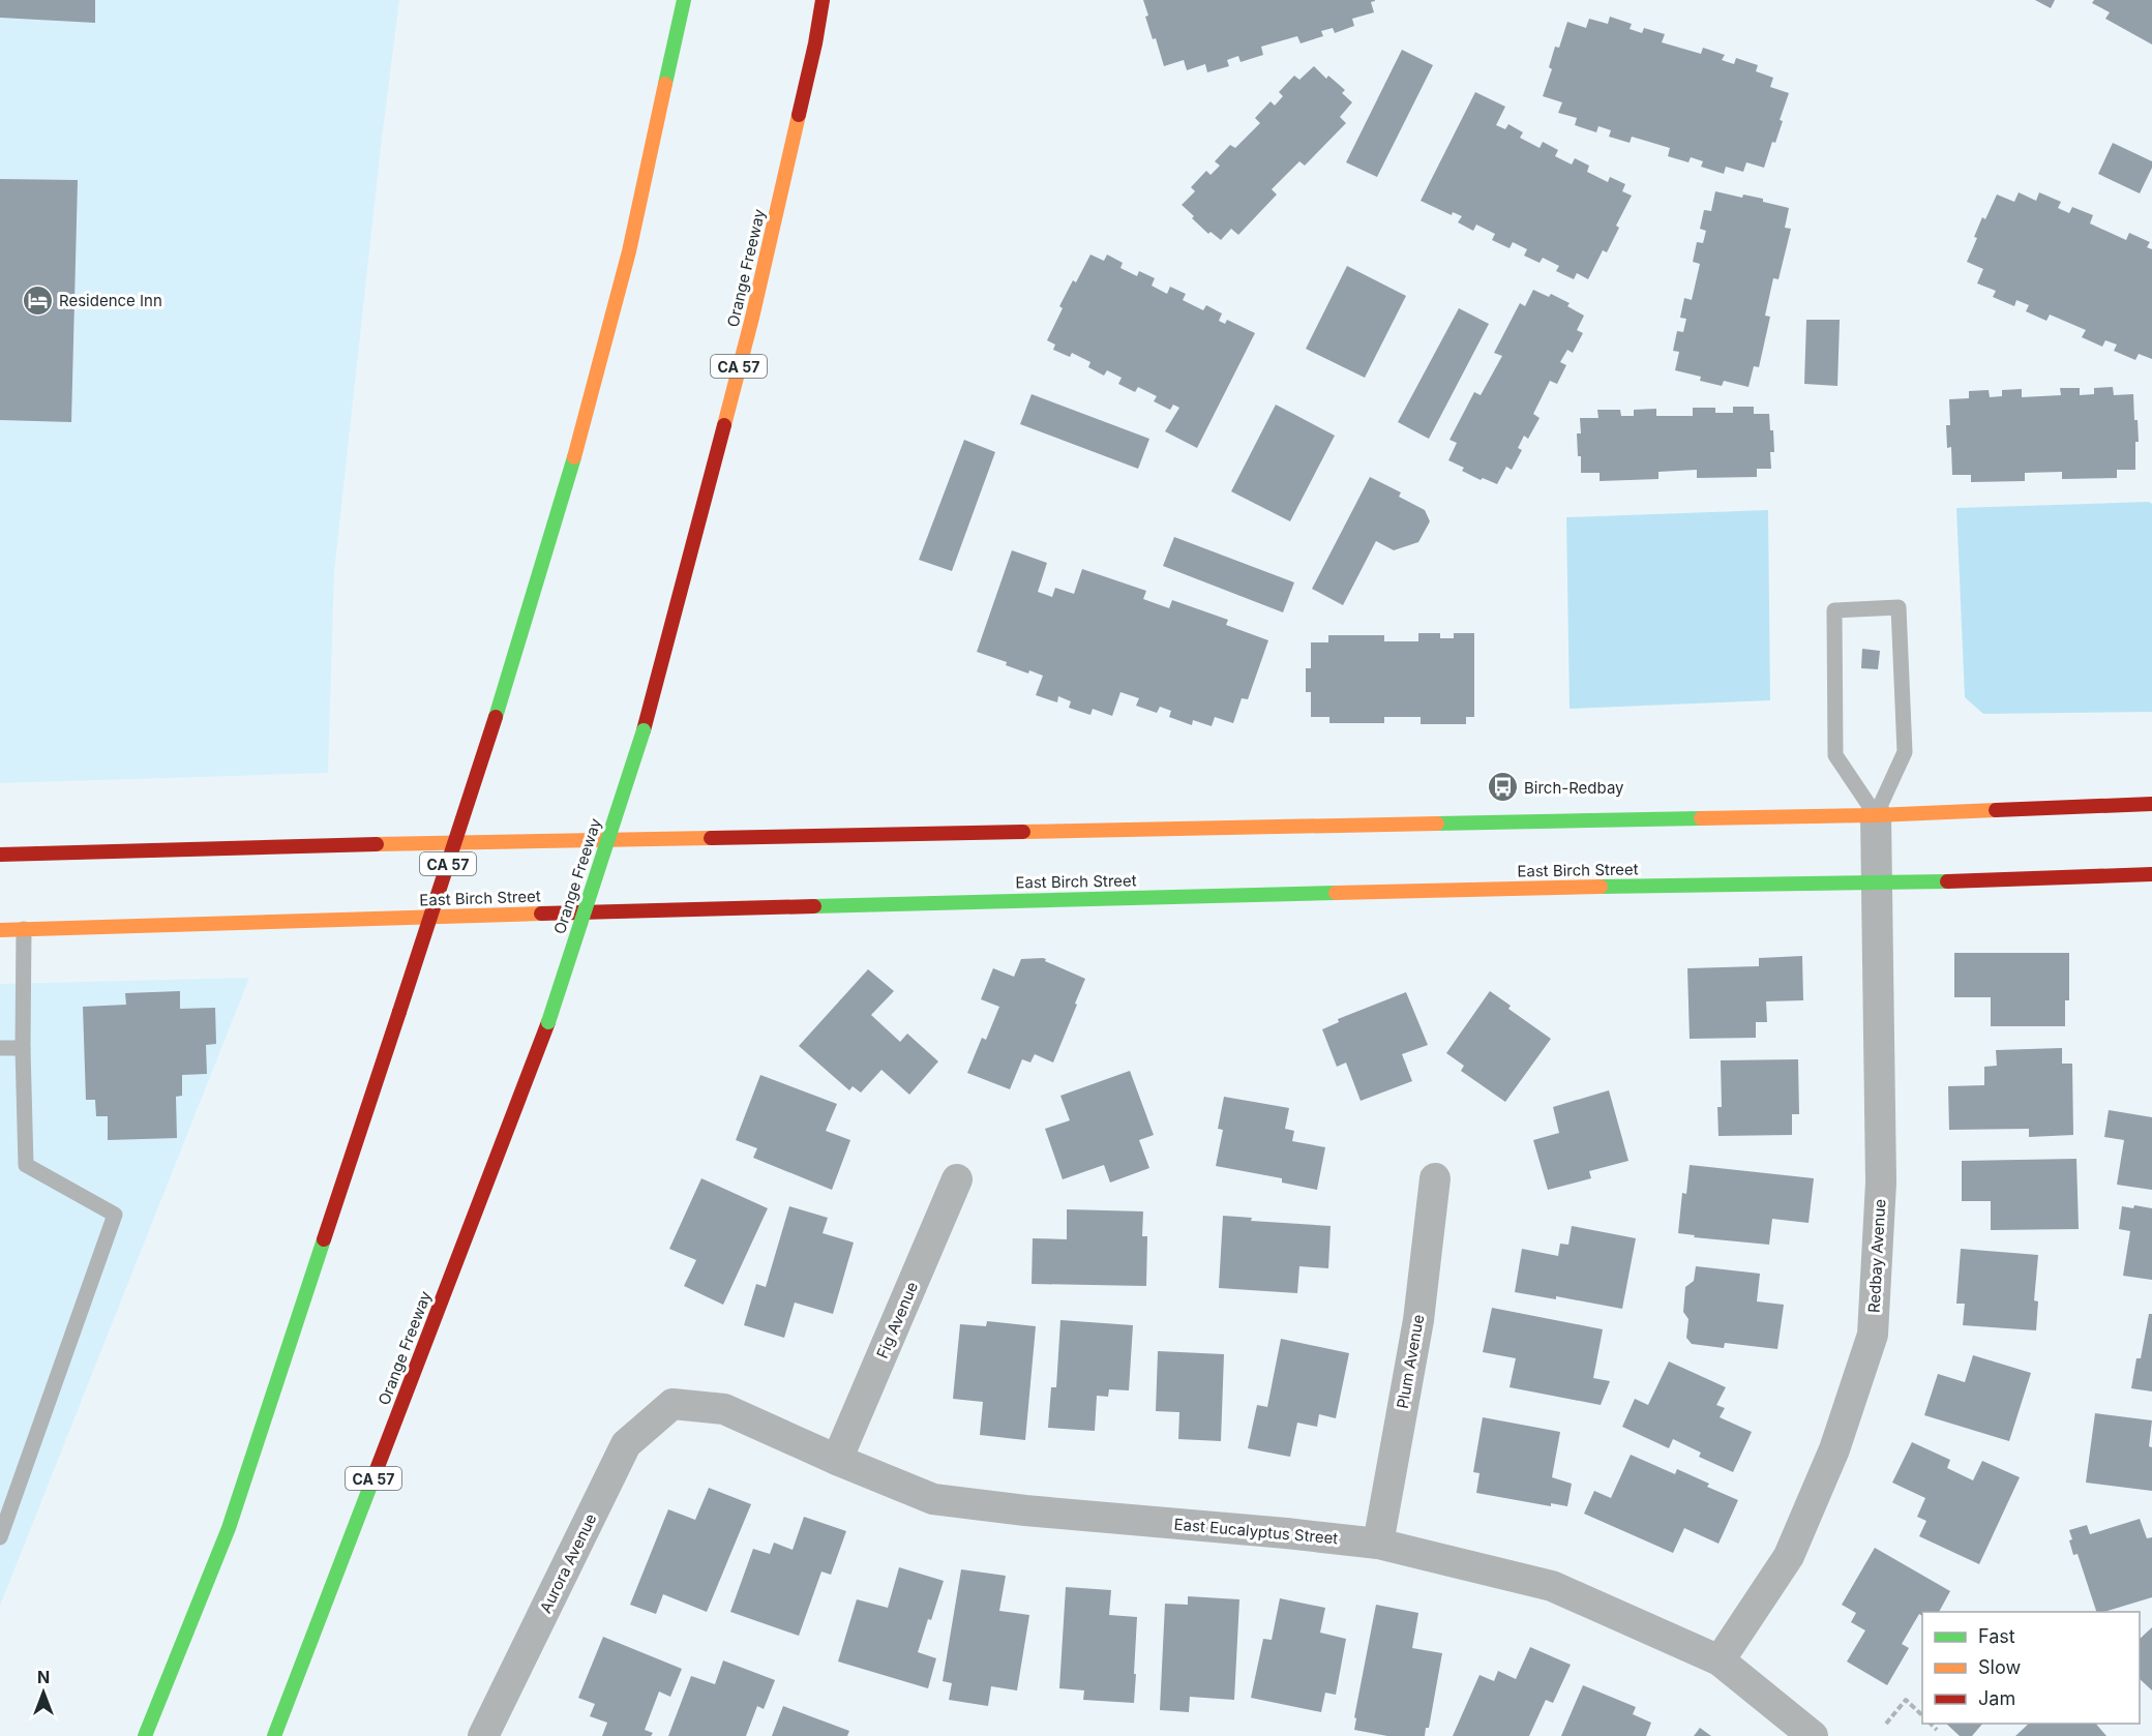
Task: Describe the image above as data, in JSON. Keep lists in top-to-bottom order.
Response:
{
  "streets": {
    "main road": ["Orange Freeway", "CA 57", "East Birch Street"],
    "street": [
      "Redbay Avenue",
      "Fig Avenue",
      "Plum Avenue",
      "East Eucalyptus Street",
      "Aurora Avenue"
    ]
  },
  "crossings": [
    ["East Birch Street", "Redbay Avenue"],
    ["Redbay Avenue", "East Eucalyptus Street"],
    ["Fig Avenue", "East Eucalyptus Street"],
    ["Plum Avenue", "East Eucalyptus Street"],
    ["East Eucalyptus Street", "Aurora Avenue"]
  ],
  "places": {
    "hotel": ["Residence Inn"],
    "bus stop": ["Birch-Redbay"]
  },
  "legend": ["Fast", "Slow", "Jam"],
  "north": "top"
}
